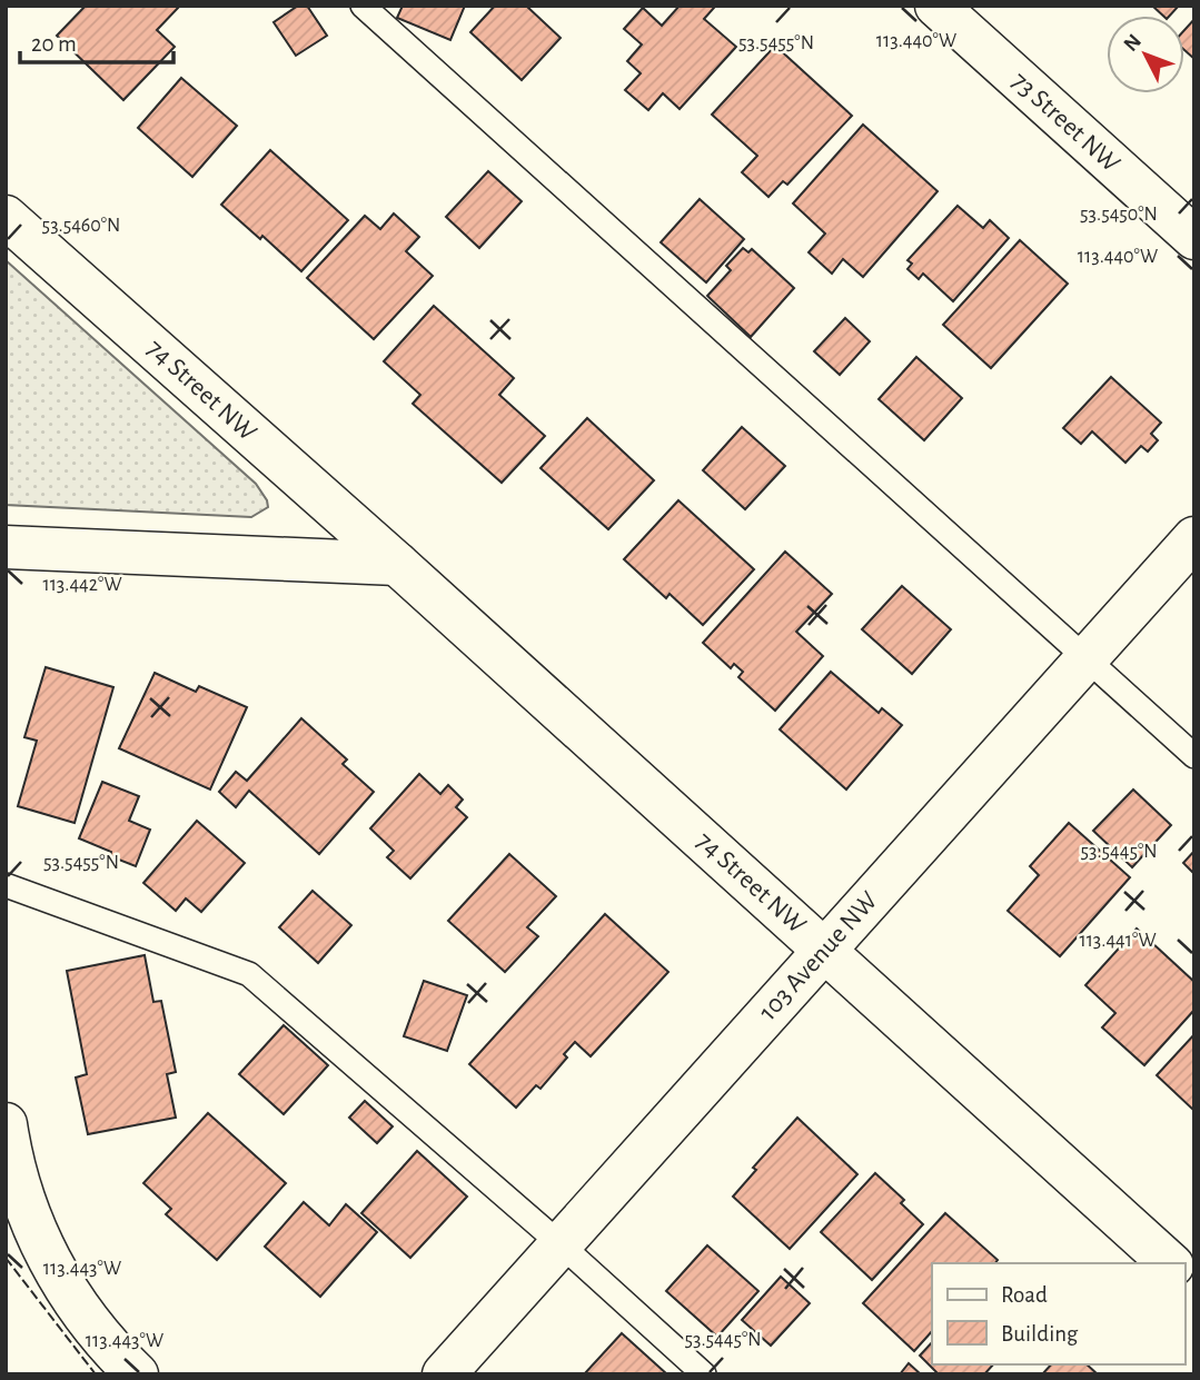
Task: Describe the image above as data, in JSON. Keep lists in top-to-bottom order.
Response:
{
  "streets": {
    "street": ["73 Street NW", "74 Street NW", "103 Avenue NW"]
  },
  "crossings": [
    ["74 Street NW", "103 Avenue NW"]
  ],
  "legend": ["Road", "Building"],
  "scale_bar": "20 m",
  "north": "top left",
  "coordinates": [
    "113.440°W",
    "53.5455°N",
    "53.5450°N",
    "53.5460°N",
    "113.442°W",
    "53.5445°N",
    "113.441°W",
    "113.443°W"
  ]
}
